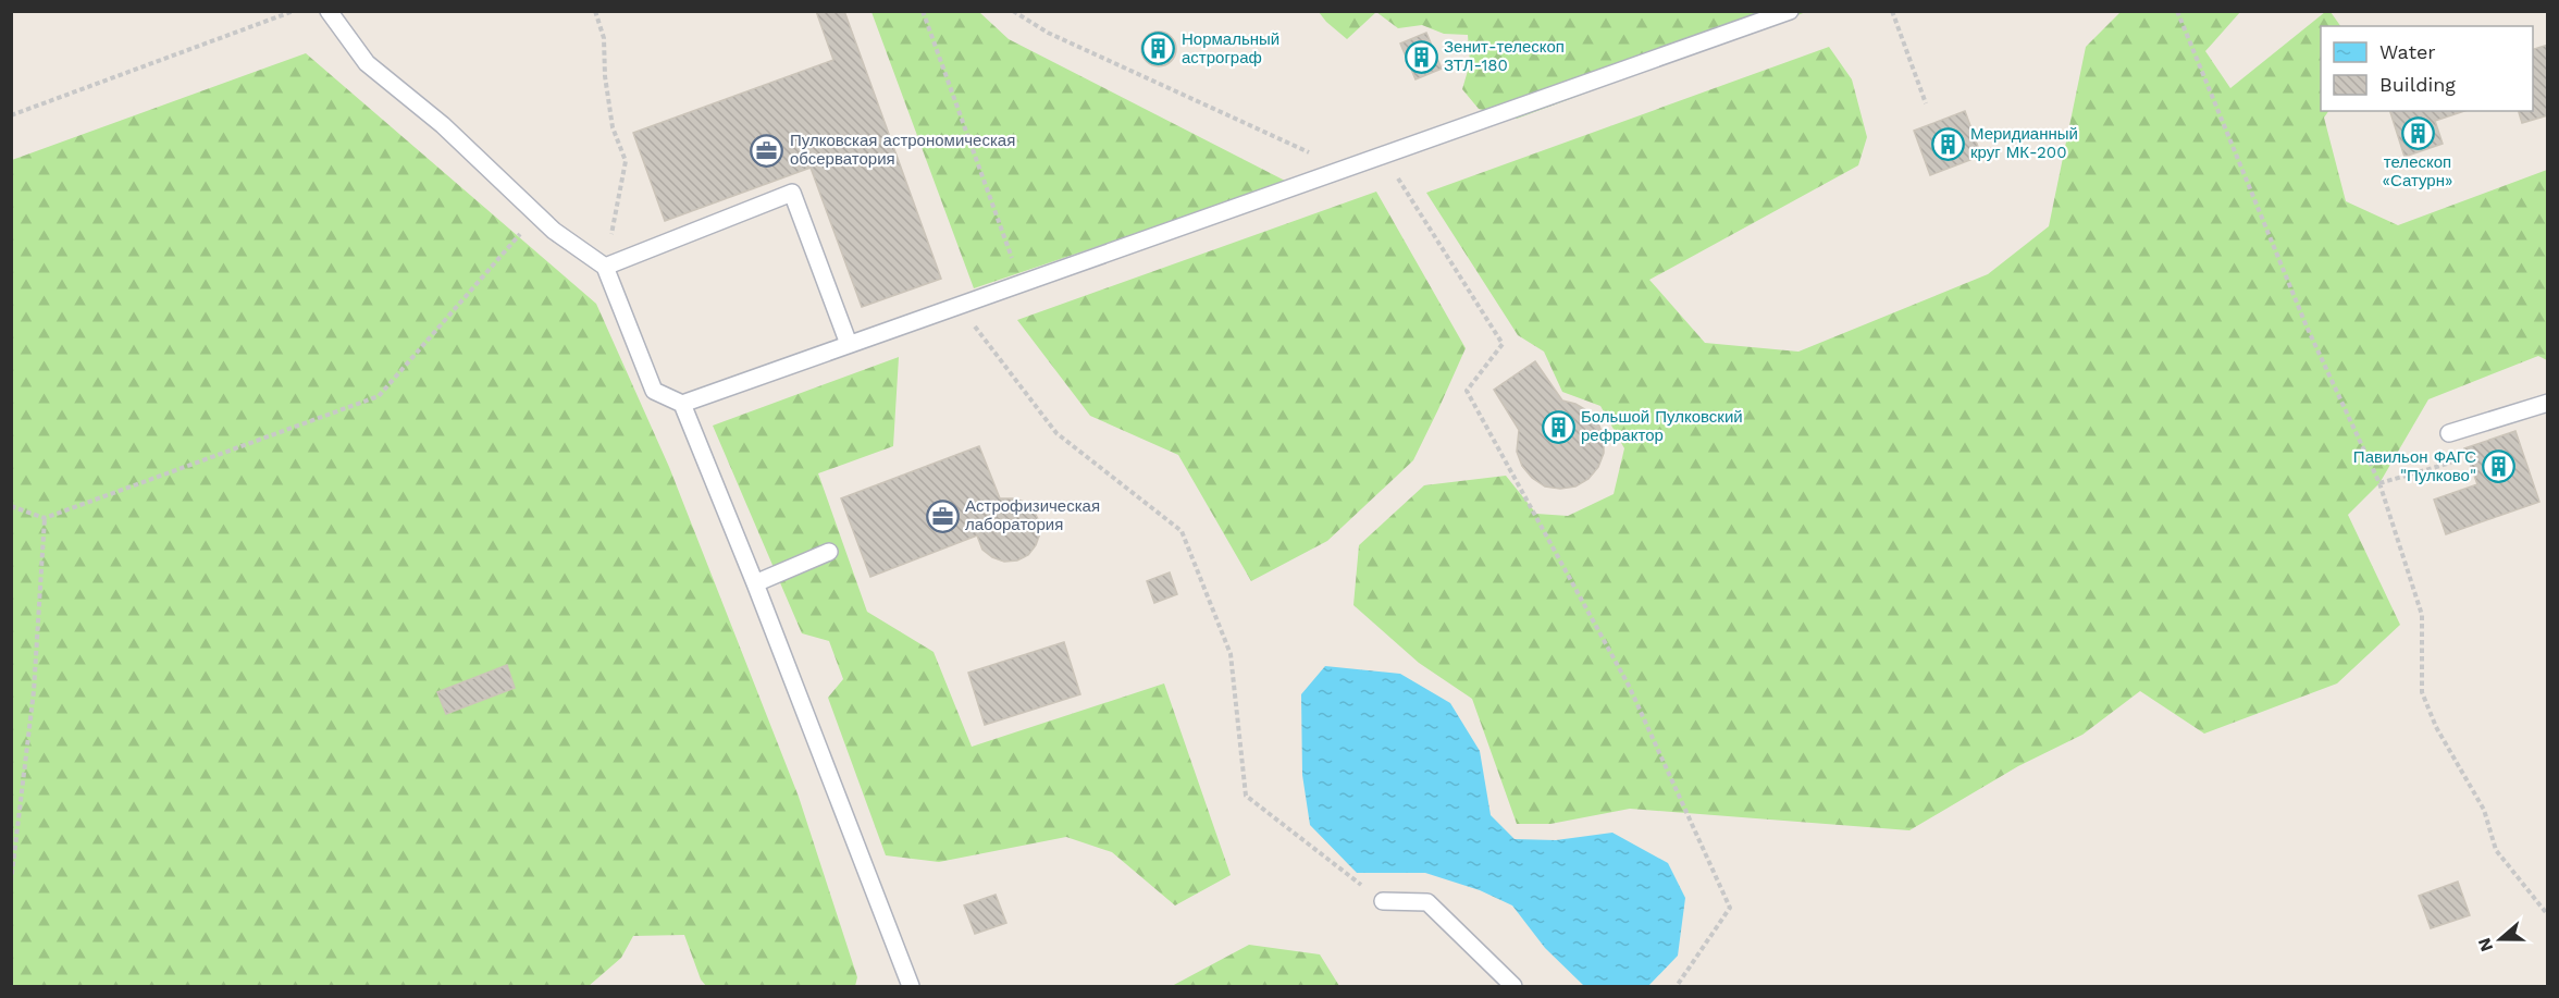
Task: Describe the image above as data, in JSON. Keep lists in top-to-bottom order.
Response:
{
  "places": {
    "building": [
      "Нормальный астрограф",
      "Зенит-телескоп ЗТЛ-180",
      "телескоп «Сатурн»",
      "Меридианный круг МК-200",
      "Большой Пулковский рефрактор",
      "Павильон ФАГС \"Пулково\""
    ],
    "office": ["Пулковская астрономическая обсерватория", "Астрофизическая лаборатория"]
  },
  "legend": ["Water", "Building"],
  "north": "left"
}
